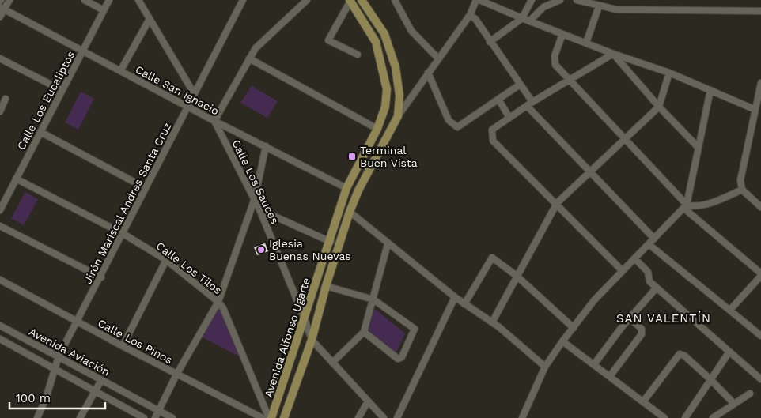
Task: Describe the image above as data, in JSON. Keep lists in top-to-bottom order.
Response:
{
  "streets": {
    "main road": ["Avenida Alfonso Ugarte"],
    "street": [
      "Calle San Ignacio",
      "Calle Los Eucaliptos",
      "Calle Los Sauces",
      "Jirón Mariscal Andres Santa Cruz",
      "Calle Los Tilos",
      "Calle Los Pinos",
      "Avenida Aviación"
    ]
  },
  "crossings": [
    ["Calle San Ignacio", "Calle Los Eucaliptos"],
    ["Calle San Ignacio", "Calle Los Sauces"],
    ["Calle San Ignacio", "Jirón Mariscal Andres Santa Cruz"],
    ["Calle San Ignacio", "Avenida Alfonso Ugarte"],
    ["Calle Los Eucaliptos", "Calle Los Tilos"],
    ["Calle Los Sauces", "Avenida Alfonso Ugarte"],
    ["Jirón Mariscal Andres Santa Cruz", "Calle Los Tilos"],
    ["Jirón Mariscal Andres Santa Cruz", "Calle Los Pinos"],
    ["Jirón Mariscal Andres Santa Cruz", "Avenida Aviación"],
    ["Calle Los Tilos", "Avenida Alfonso Ugarte"]
  ],
  "districts": ["SAN VALENTÍN"],
  "places": {
    "transit": ["Terminal Buen Vista"],
    "other": ["Iglesia Buenas Nuevas"]
  },
  "scale_bar": "100 m"
}
